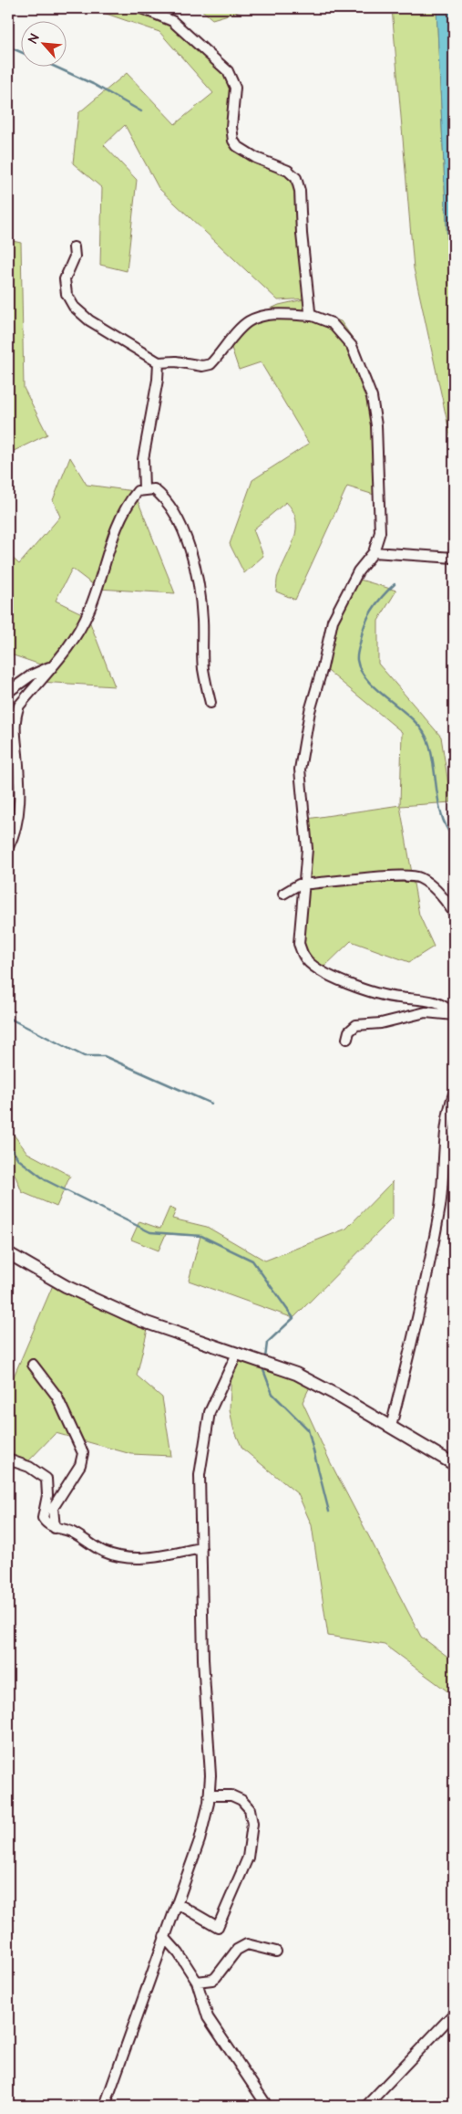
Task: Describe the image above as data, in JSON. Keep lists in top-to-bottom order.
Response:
{
  "north": "top left"
}
